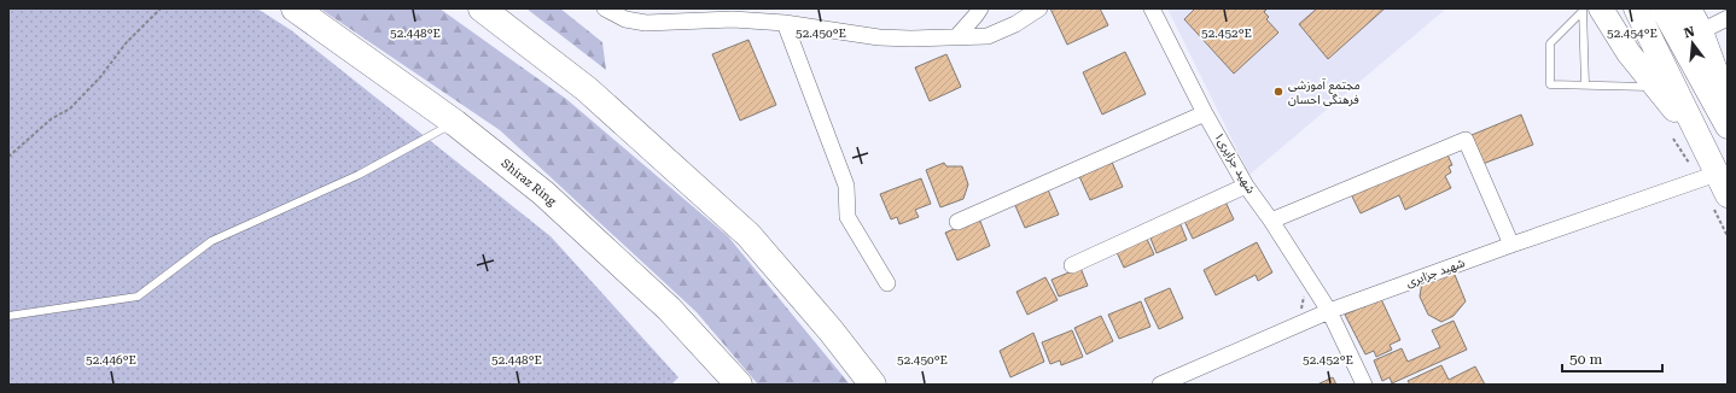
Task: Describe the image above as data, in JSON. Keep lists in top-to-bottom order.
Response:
{
  "streets": {
    "highway": ["Shiraz Ring"],
    "street": ["شهید جزایری۱", "شهید جزایری"]
  },
  "crossings": [
    ["شهید جزایری۱", "شهید جزایری"]
  ],
  "places": ["مجتمع آموزشی فرهنگی احسان"],
  "scale_bar": "50 m",
  "north": "top",
  "coordinates": [
    "52.448°E",
    "52.450°E",
    "52.452°E",
    "52.454°E",
    "52.446°E"
  ]
}
